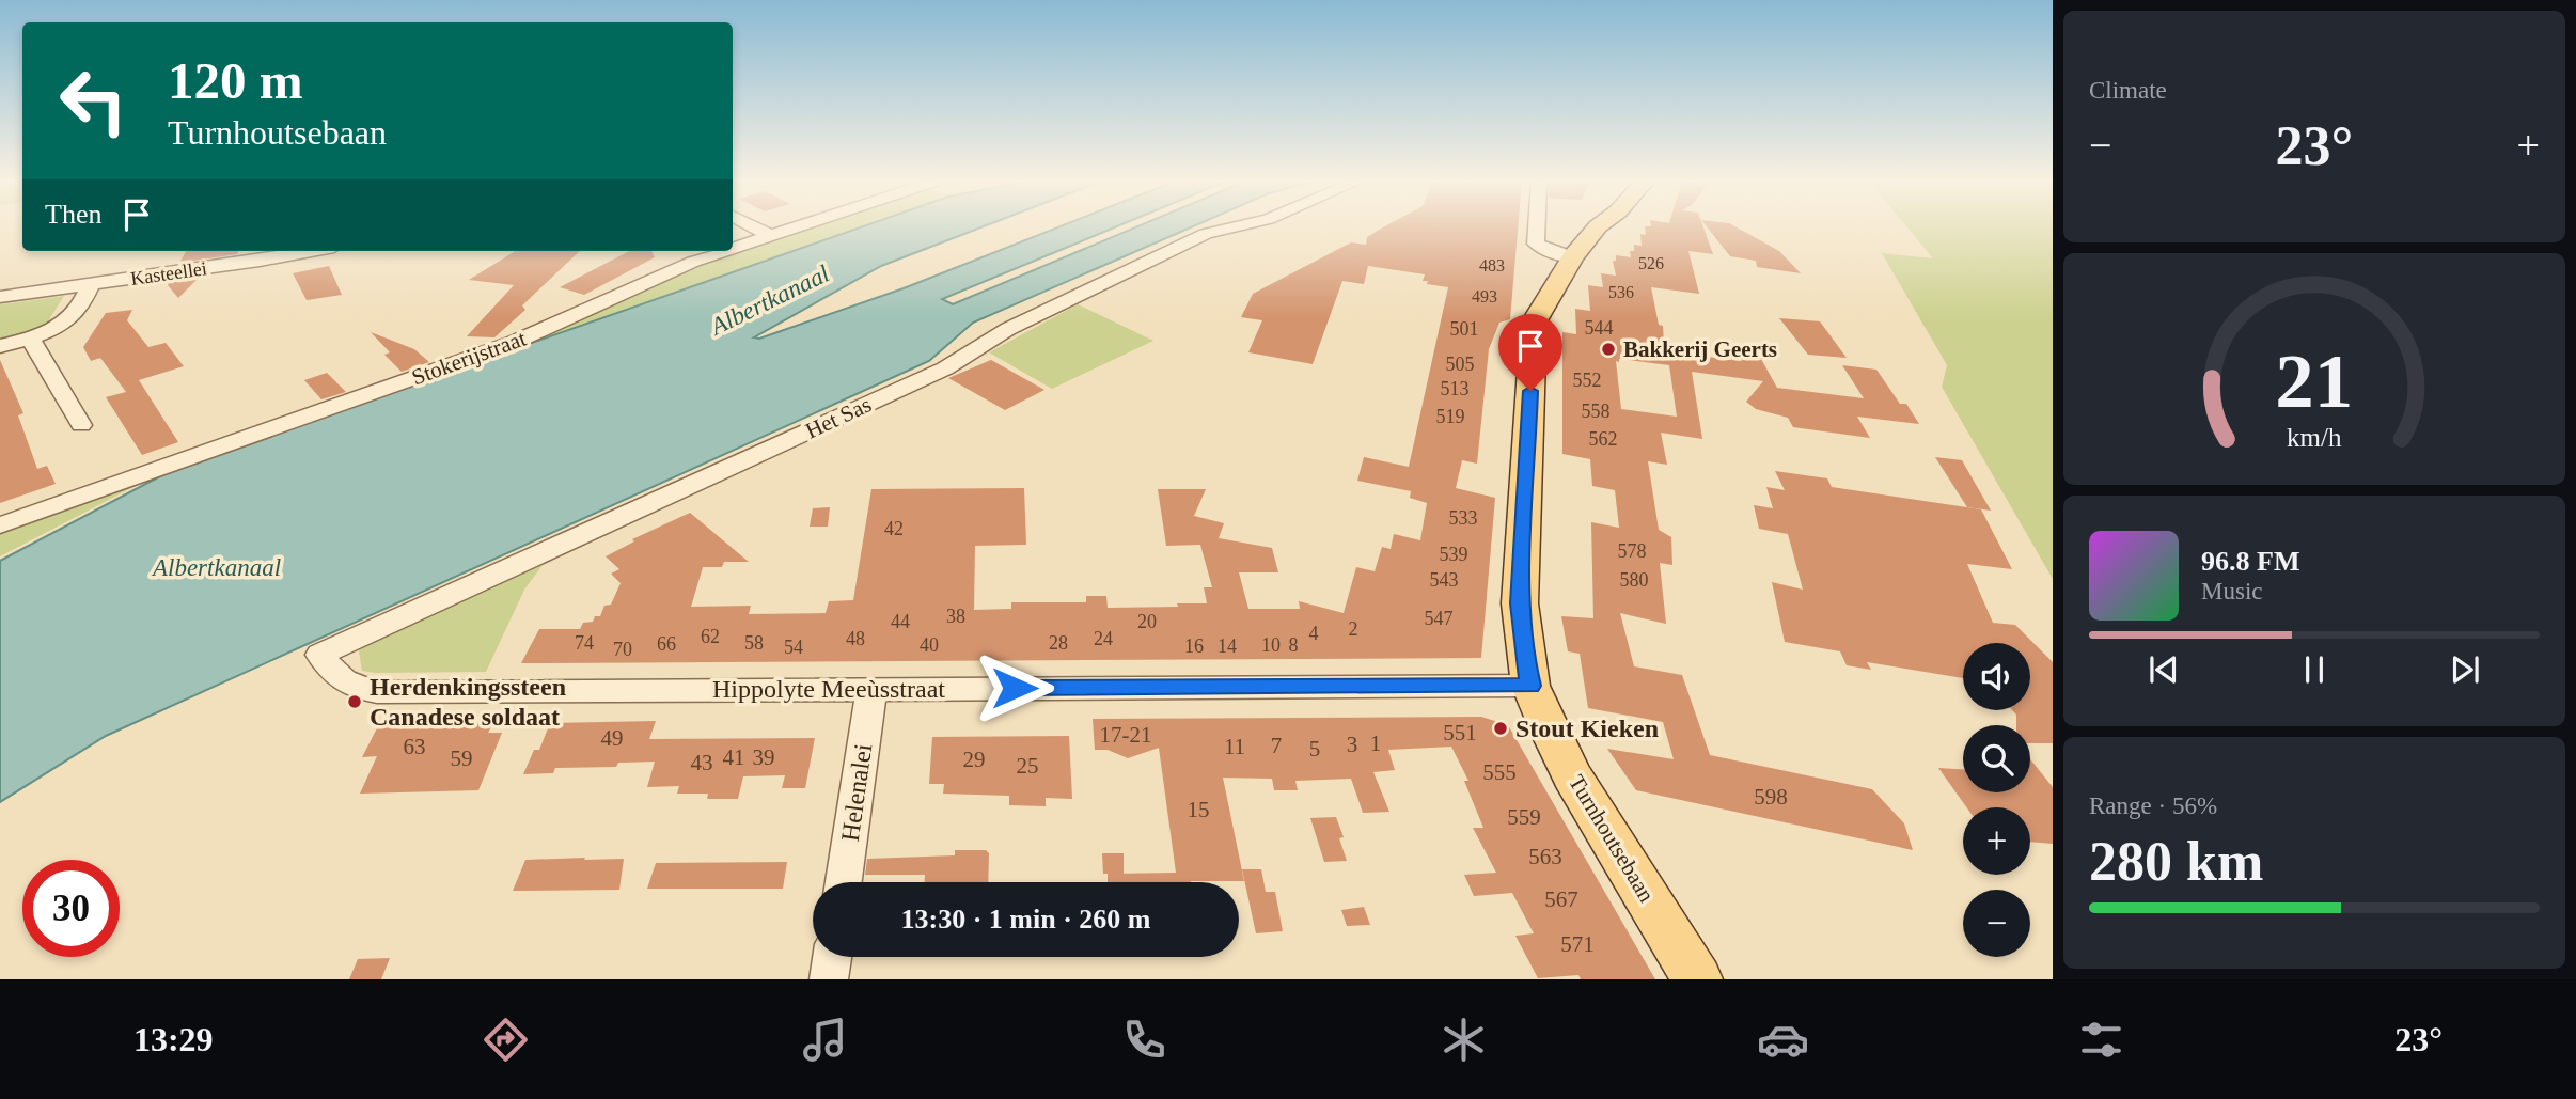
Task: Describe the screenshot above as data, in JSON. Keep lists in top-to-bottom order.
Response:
{
  "streets": {
    "main road": ["Turnhoutsebaan"],
    "street": [
      "Kasteellei",
      "Stokerijstraat",
      "Het Sas",
      "Hippolyte Meeùsstraat",
      "Helenalei"
    ]
  },
  "crossings": [
    ["Het Sas", "Hippolyte Meeùsstraat"],
    ["Hippolyte Meeùsstraat", "Helenalei"],
    ["Hippolyte Meeùsstraat", "Turnhoutsebaan"]
  ],
  "water": ["Albertkanaal"],
  "places": ["Bakkerij Geerts", "Herdenkingssteen Canadese soldaat", "Stout Kieken"],
  "house_numbers": [
    "526",
    "483",
    "536",
    "493",
    "544",
    "501",
    "505",
    "552",
    "513",
    "558",
    "519",
    "562",
    "533",
    "42",
    "578",
    "539",
    "543",
    "580",
    "38",
    "547",
    "44",
    "20",
    "2",
    "4",
    "62",
    "48",
    "24",
    "74",
    "58",
    "28",
    "66",
    "40",
    "10",
    "8",
    "16",
    "14",
    "54",
    "70",
    "551",
    "17-21",
    "49",
    "1",
    "3",
    "7",
    "63",
    "11",
    "5",
    "41",
    "39",
    "59",
    "29",
    "43",
    "25",
    "555",
    "598",
    "15",
    "559",
    "563",
    "567",
    "571"
  ],
  "page": {
    "tile": [
      "Climate",
      ["Range · 56%", "280 km"]
    ],
    "turn": ["120 m", "Turnhoutsebaan"],
    "heat": ["−", "23°", "+"],
    "then": "Then",
    "song": ["96.8 FM", "Music"],
    "map_buttons": ["+", "−"],
    "limit": "30",
    "trip": "13:30 · 1 min · 260 m",
    "tabs": ["13:29", "23°"],
    "gauge": ["21", "km/h"]
  }
}
